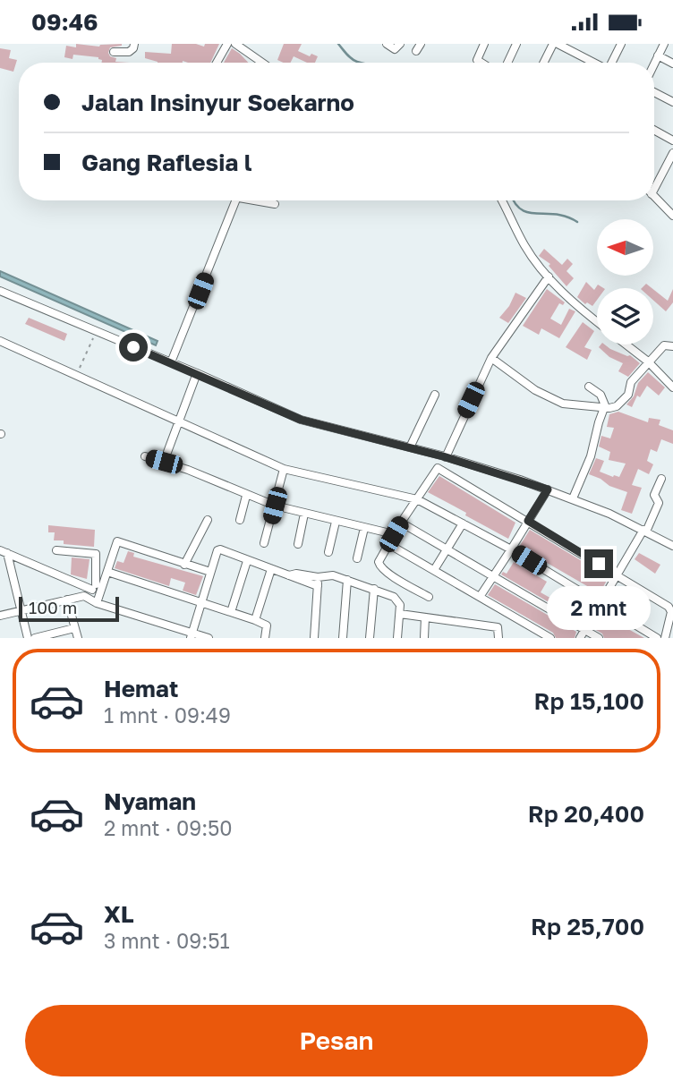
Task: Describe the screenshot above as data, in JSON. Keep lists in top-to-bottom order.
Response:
{
  "scale_bar": "100 m",
  "north": "left",
  "page": {
    "status": "09:46",
    "banner": ["Jalan Insinyur Soekarno", "Gang Raflesia l"],
    "bubble": "2 mnt",
    "scale": "100 m",
    "list": [
      {
        "name": "Hemat",
        "note": "1 mnt · 09:49",
        "value": "Rp 15,100"
      },
      {
        "name": "Nyaman",
        "note": "2 mnt · 09:50",
        "value": "Rp 20,400"
      },
      {
        "name": "XL",
        "note": "3 mnt · 09:51",
        "value": "Rp 25,700"
      }
    ],
    "buttons": "Pesan"
  }
}
